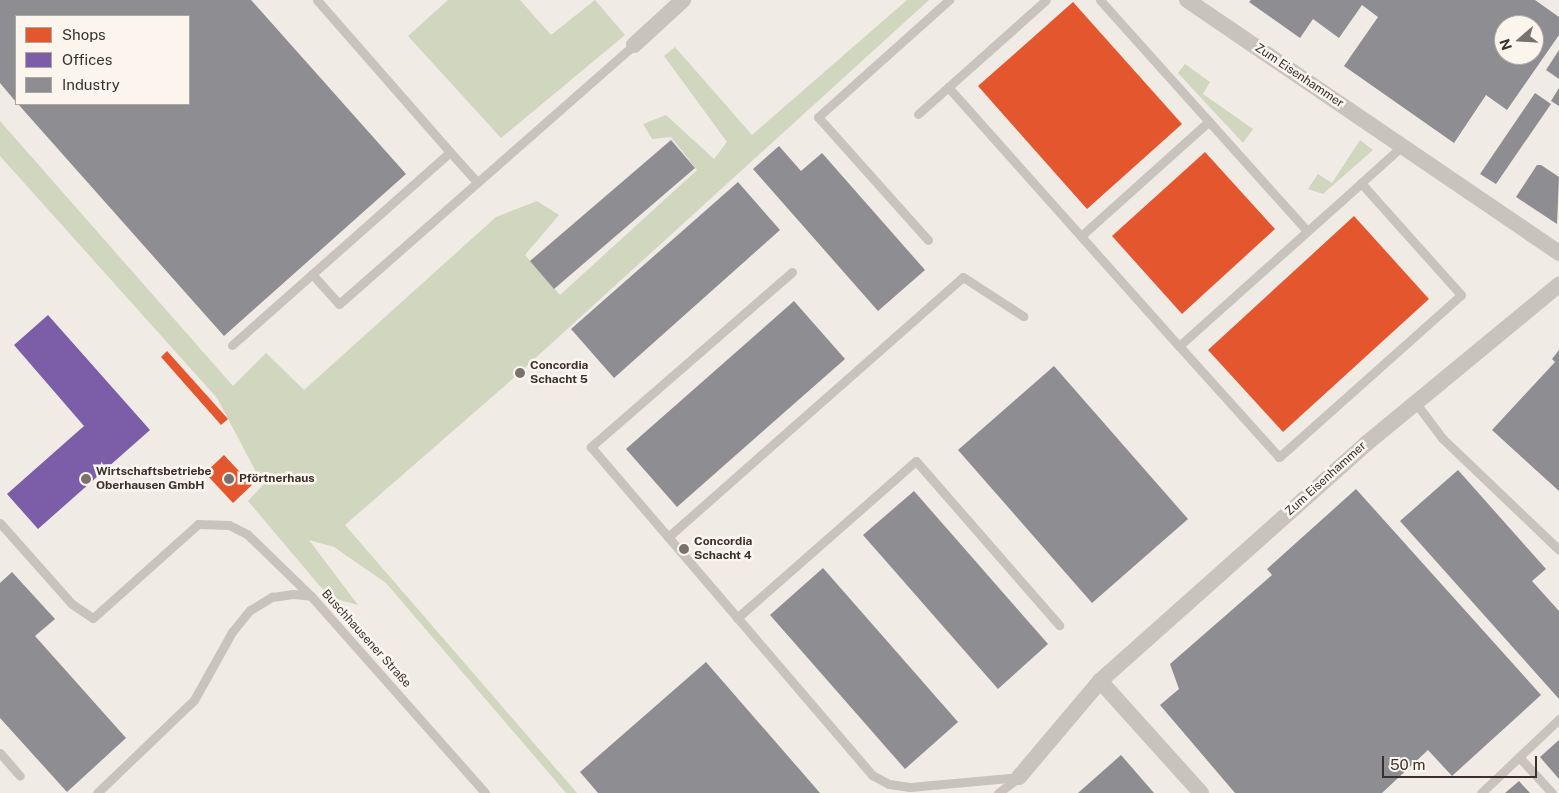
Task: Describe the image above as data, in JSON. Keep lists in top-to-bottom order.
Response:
{
  "streets": {
    "street": ["Zum Eisenhammer"],
    "lane": ["Buschhausener Straße"]
  },
  "places": [
    "Concordia Schacht 5",
    "Wirtschaftsbetriebe Oberhausen GmbH",
    "Pförtnerhaus",
    "Concordia Schacht 4"
  ],
  "legend": ["Shops", "Offices", "Industry"],
  "scale_bar": "50 m",
  "north": "left"
}
